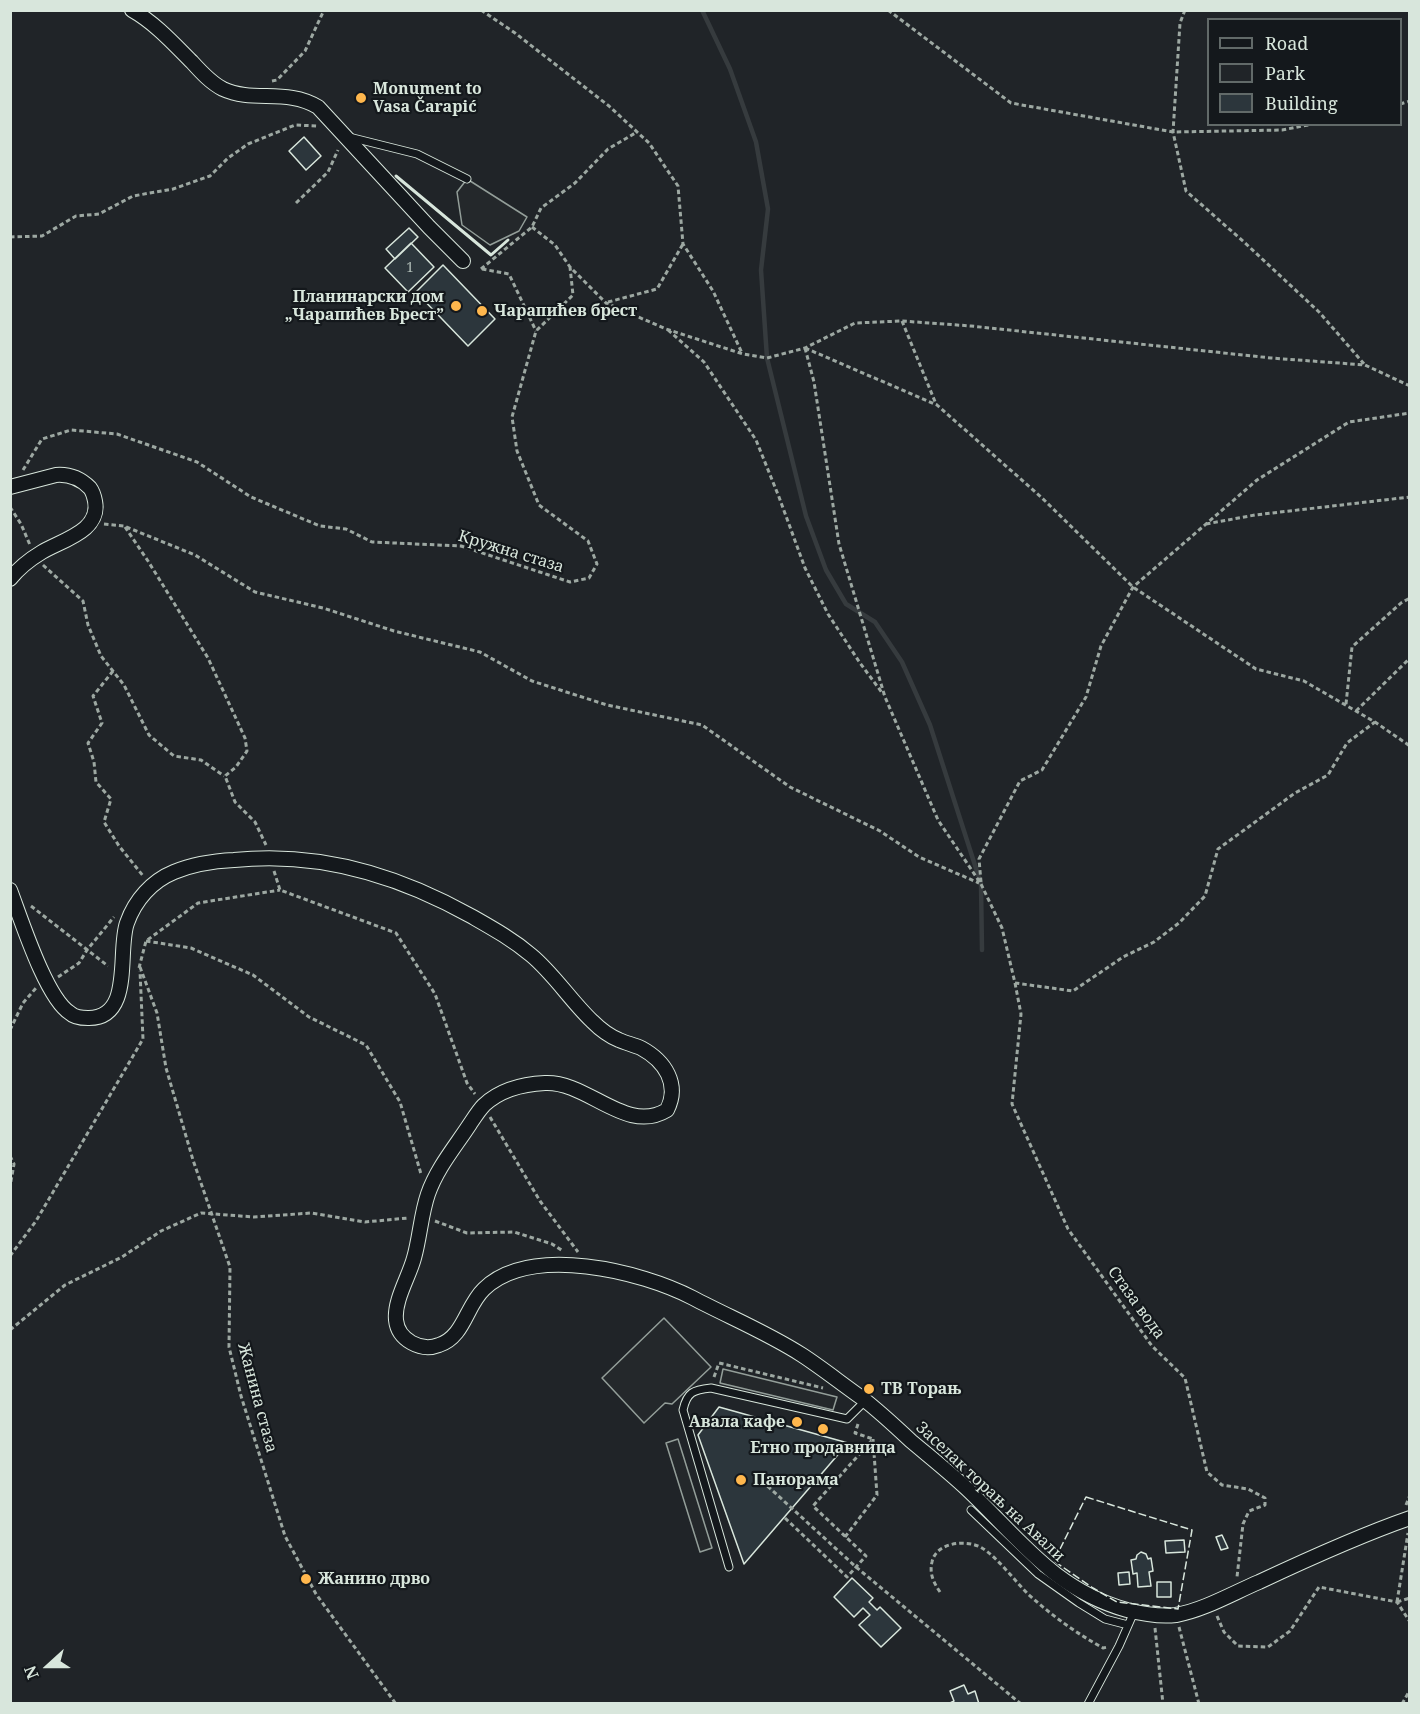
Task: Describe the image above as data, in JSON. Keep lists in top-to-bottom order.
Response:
{
  "streets": {
    "street": ["Заселак торањ на Авали"],
    "path": ["Кружна стаза", "Стаза вода", "Жанина стаза"]
  },
  "crossings": [
    ["Стаза вода", "Заселак торањ на Авали"]
  ],
  "places": [
    "Monument to Vasa Čarapić",
    "Планинарски дом „Чарапићев Брест”",
    "Чарапићев брест",
    "ТВ Торањ",
    "Авала кафе",
    "Етно продавница",
    "Панорама",
    "Жанино дрво"
  ],
  "house_numbers": ["1"],
  "legend": ["Road", "Park", "Building"],
  "north": "left"
}
